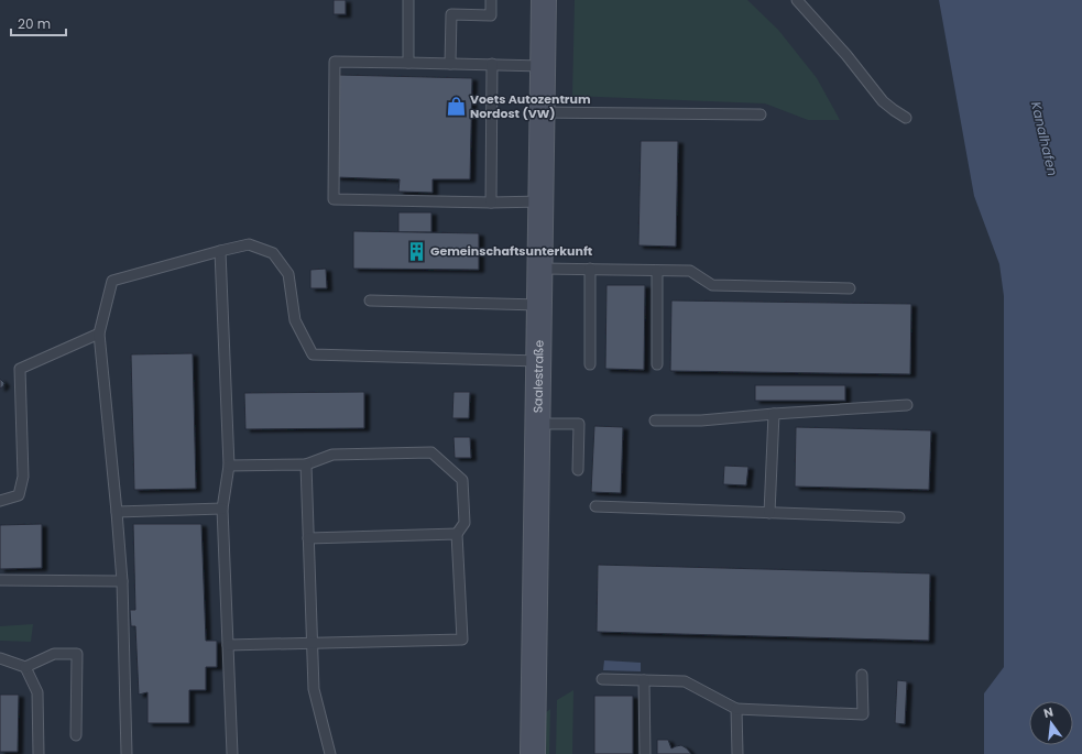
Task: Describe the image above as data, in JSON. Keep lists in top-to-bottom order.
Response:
{
  "streets": {
    "main road": ["Saalestraße"]
  },
  "water": ["Kanalhafen"],
  "places": {
    "shop": ["Voets Autozentrum Nordost (VW)"],
    "building": ["Gemeinschaftsunterkunft"]
  },
  "scale_bar": "20 m",
  "north": "top"
}
